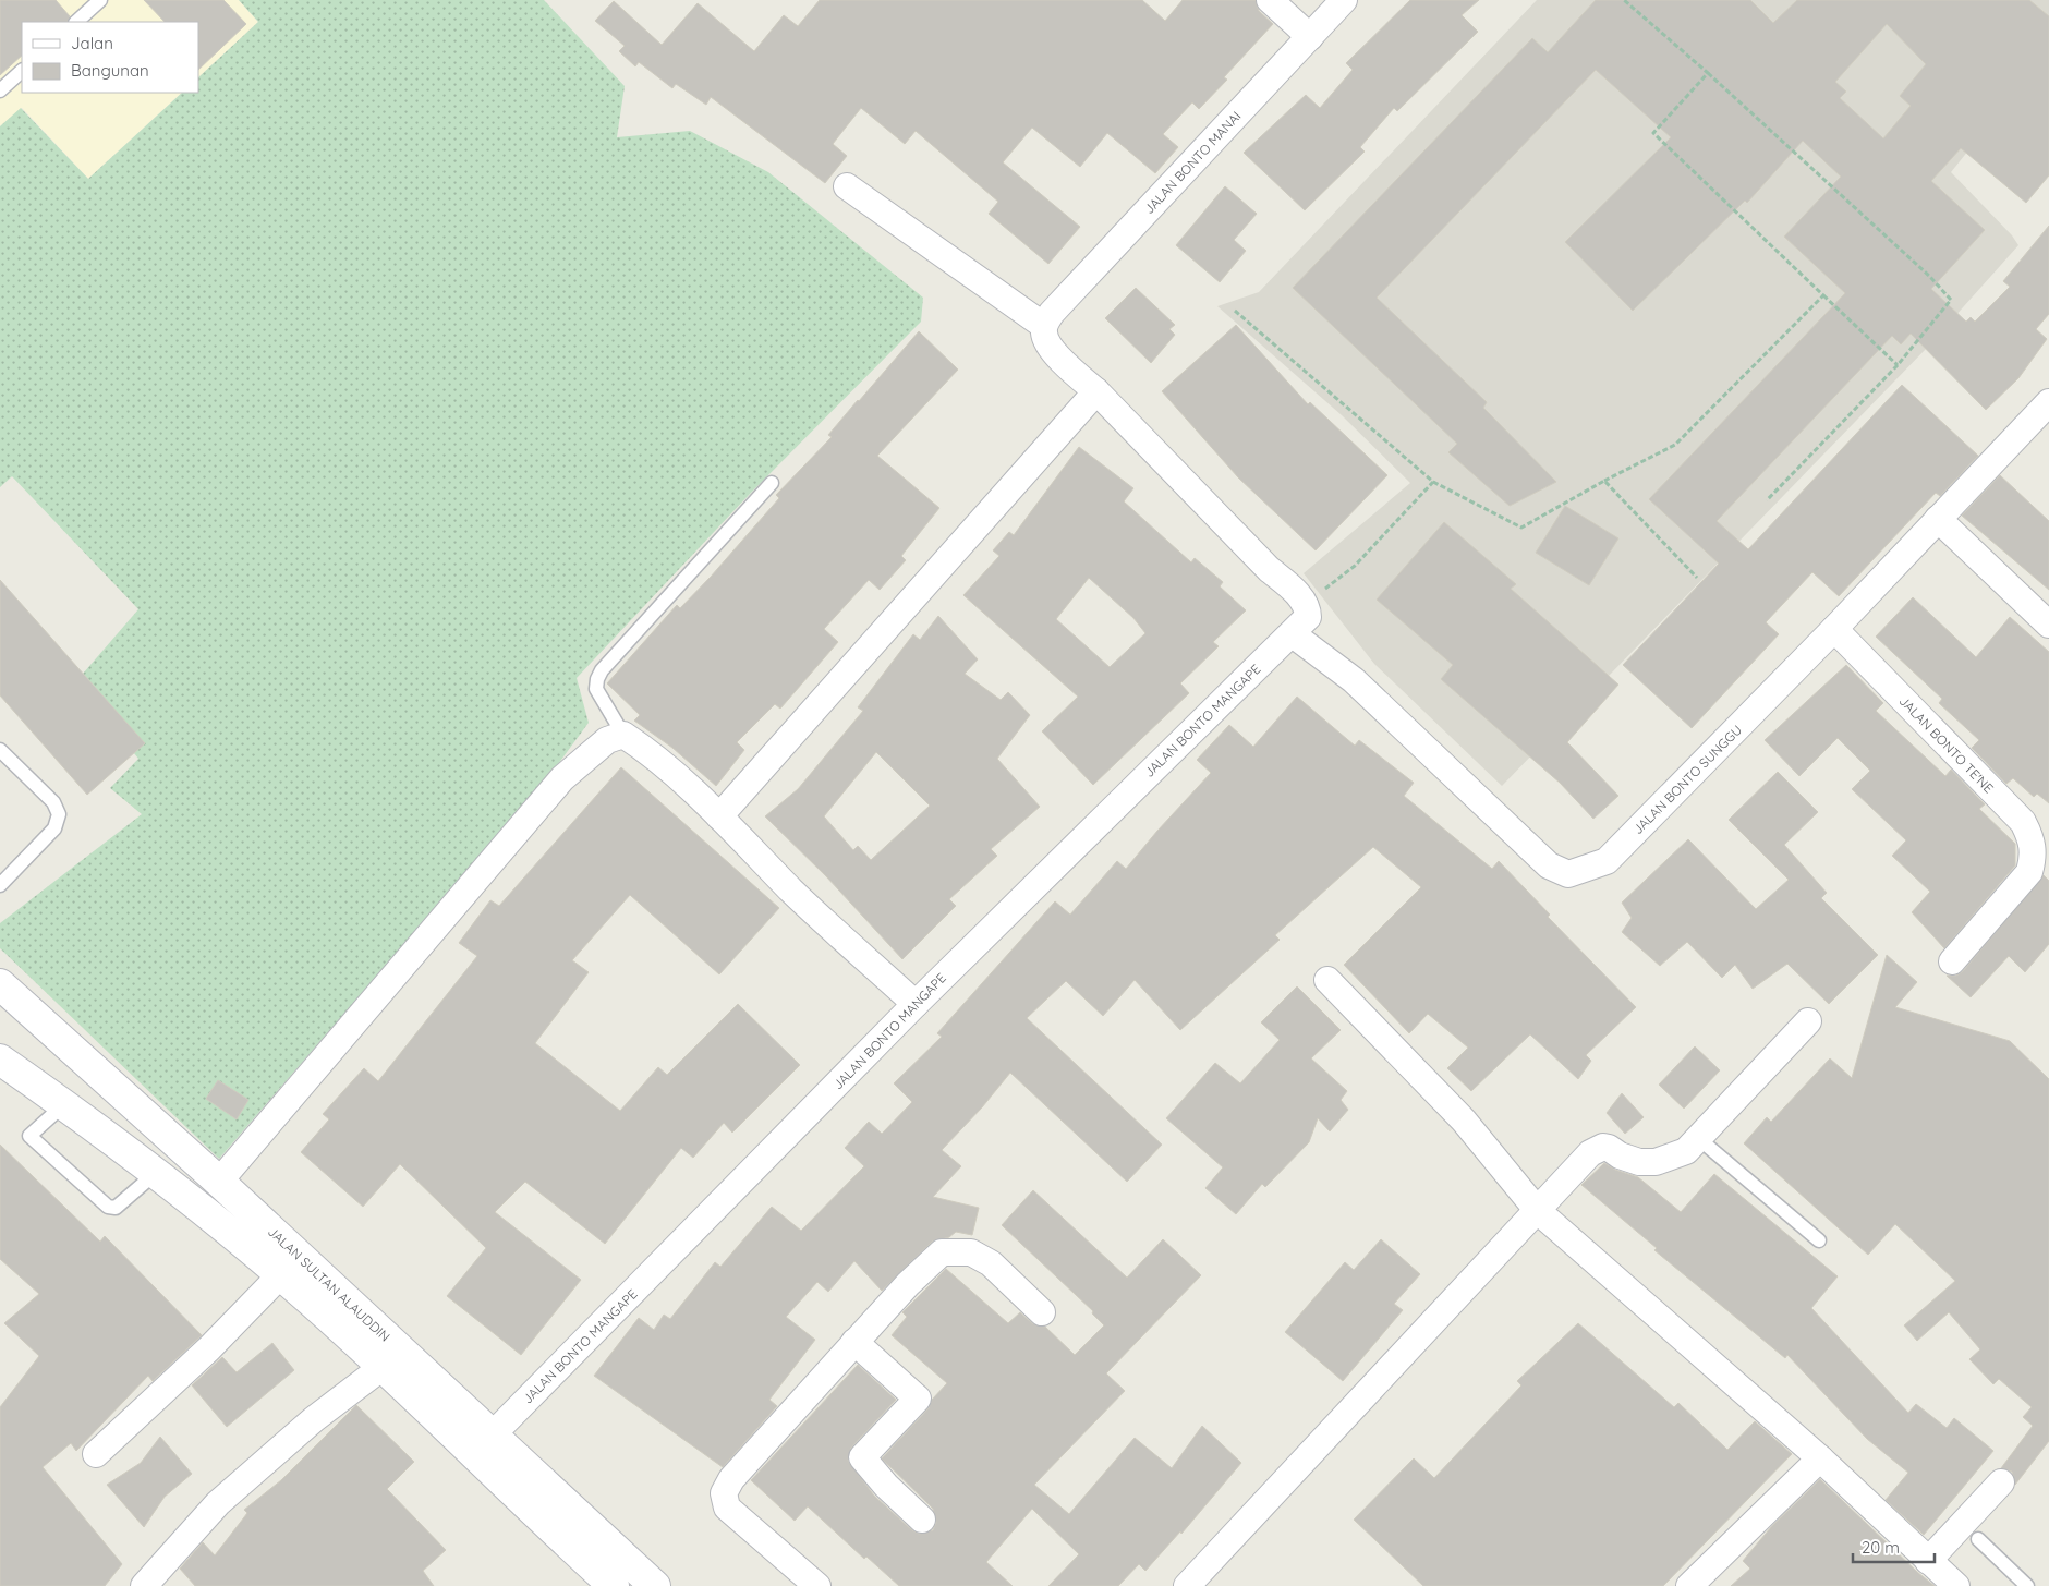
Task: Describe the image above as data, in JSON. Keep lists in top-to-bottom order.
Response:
{
  "streets": {
    "main road": ["JALAN SULTAN ALAUDDIN"],
    "street": [
      "JALAN BONTO MANAI",
      "JALAN BONTO MANGAPE",
      "JALAN BONTO TE'NE",
      "JALAN BONTO SUNGGU"
    ]
  },
  "crossings": [
    ["JALAN BONTO MANGAPE", "JALAN BONTO SUNGGU"],
    ["JALAN BONTO MANGAPE", "JALAN SULTAN ALAUDDIN"],
    ["JALAN BONTO TE'NE", "JALAN BONTO SUNGGU"]
  ],
  "legend": ["Jalan", "Bangunan"],
  "scale_bar": "20 m"
}
